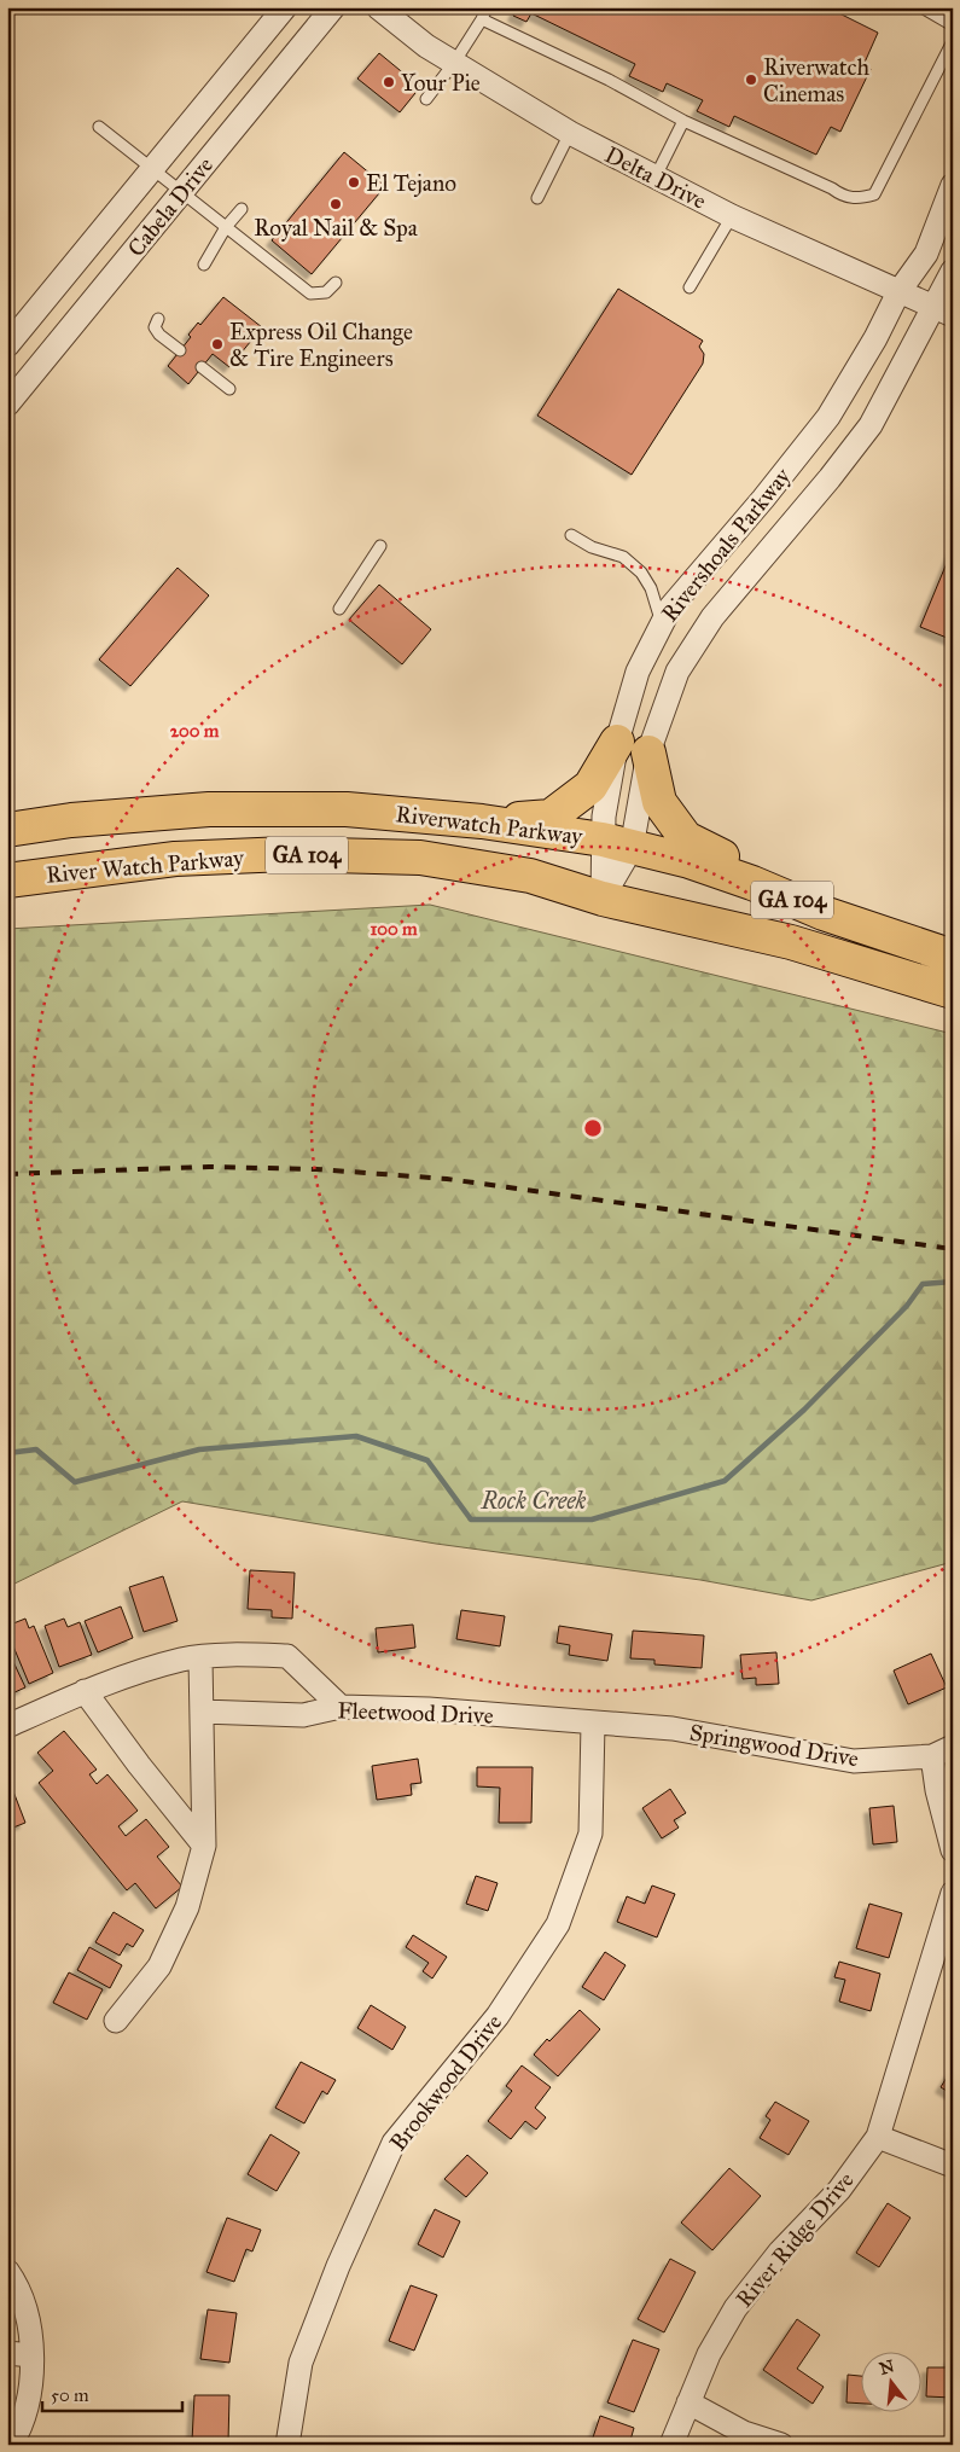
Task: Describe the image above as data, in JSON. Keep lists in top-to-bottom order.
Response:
{
  "streets": {
    "main road": ["Riverwatch Parkway", "GA 104", "River Watch Parkway"],
    "street": [
      "Delta Drive",
      "Cabela Drive",
      "Rivershoals Parkway",
      "Fleetwood Drive",
      "Springwood Drive",
      "Brookwood Drive",
      "River Ridge Drive"
    ]
  },
  "crossings": [
    ["Delta Drive", "Rivershoals Parkway"],
    ["Rivershoals Parkway", "Riverwatch Parkway"],
    ["Rivershoals Parkway", "GA 104"],
    ["Rivershoals Parkway", "River Watch Parkway"],
    ["GA 104", "River Watch Parkway"],
    ["Fleetwood Drive", "Springwood Drive"],
    ["Fleetwood Drive", "Brookwood Drive"],
    ["Springwood Drive", "Brookwood Drive"]
  ],
  "water": ["Rock Creek"],
  "places": [
    "Riverwatch Cinemas",
    "Your Pie",
    "El Tejano",
    "Royal Nail & Spa",
    "Express Oil Change & Tire Engineers"
  ],
  "scale_bar": "50 m",
  "north": "top",
  "rings": ["200 m", "100 m"]
}
